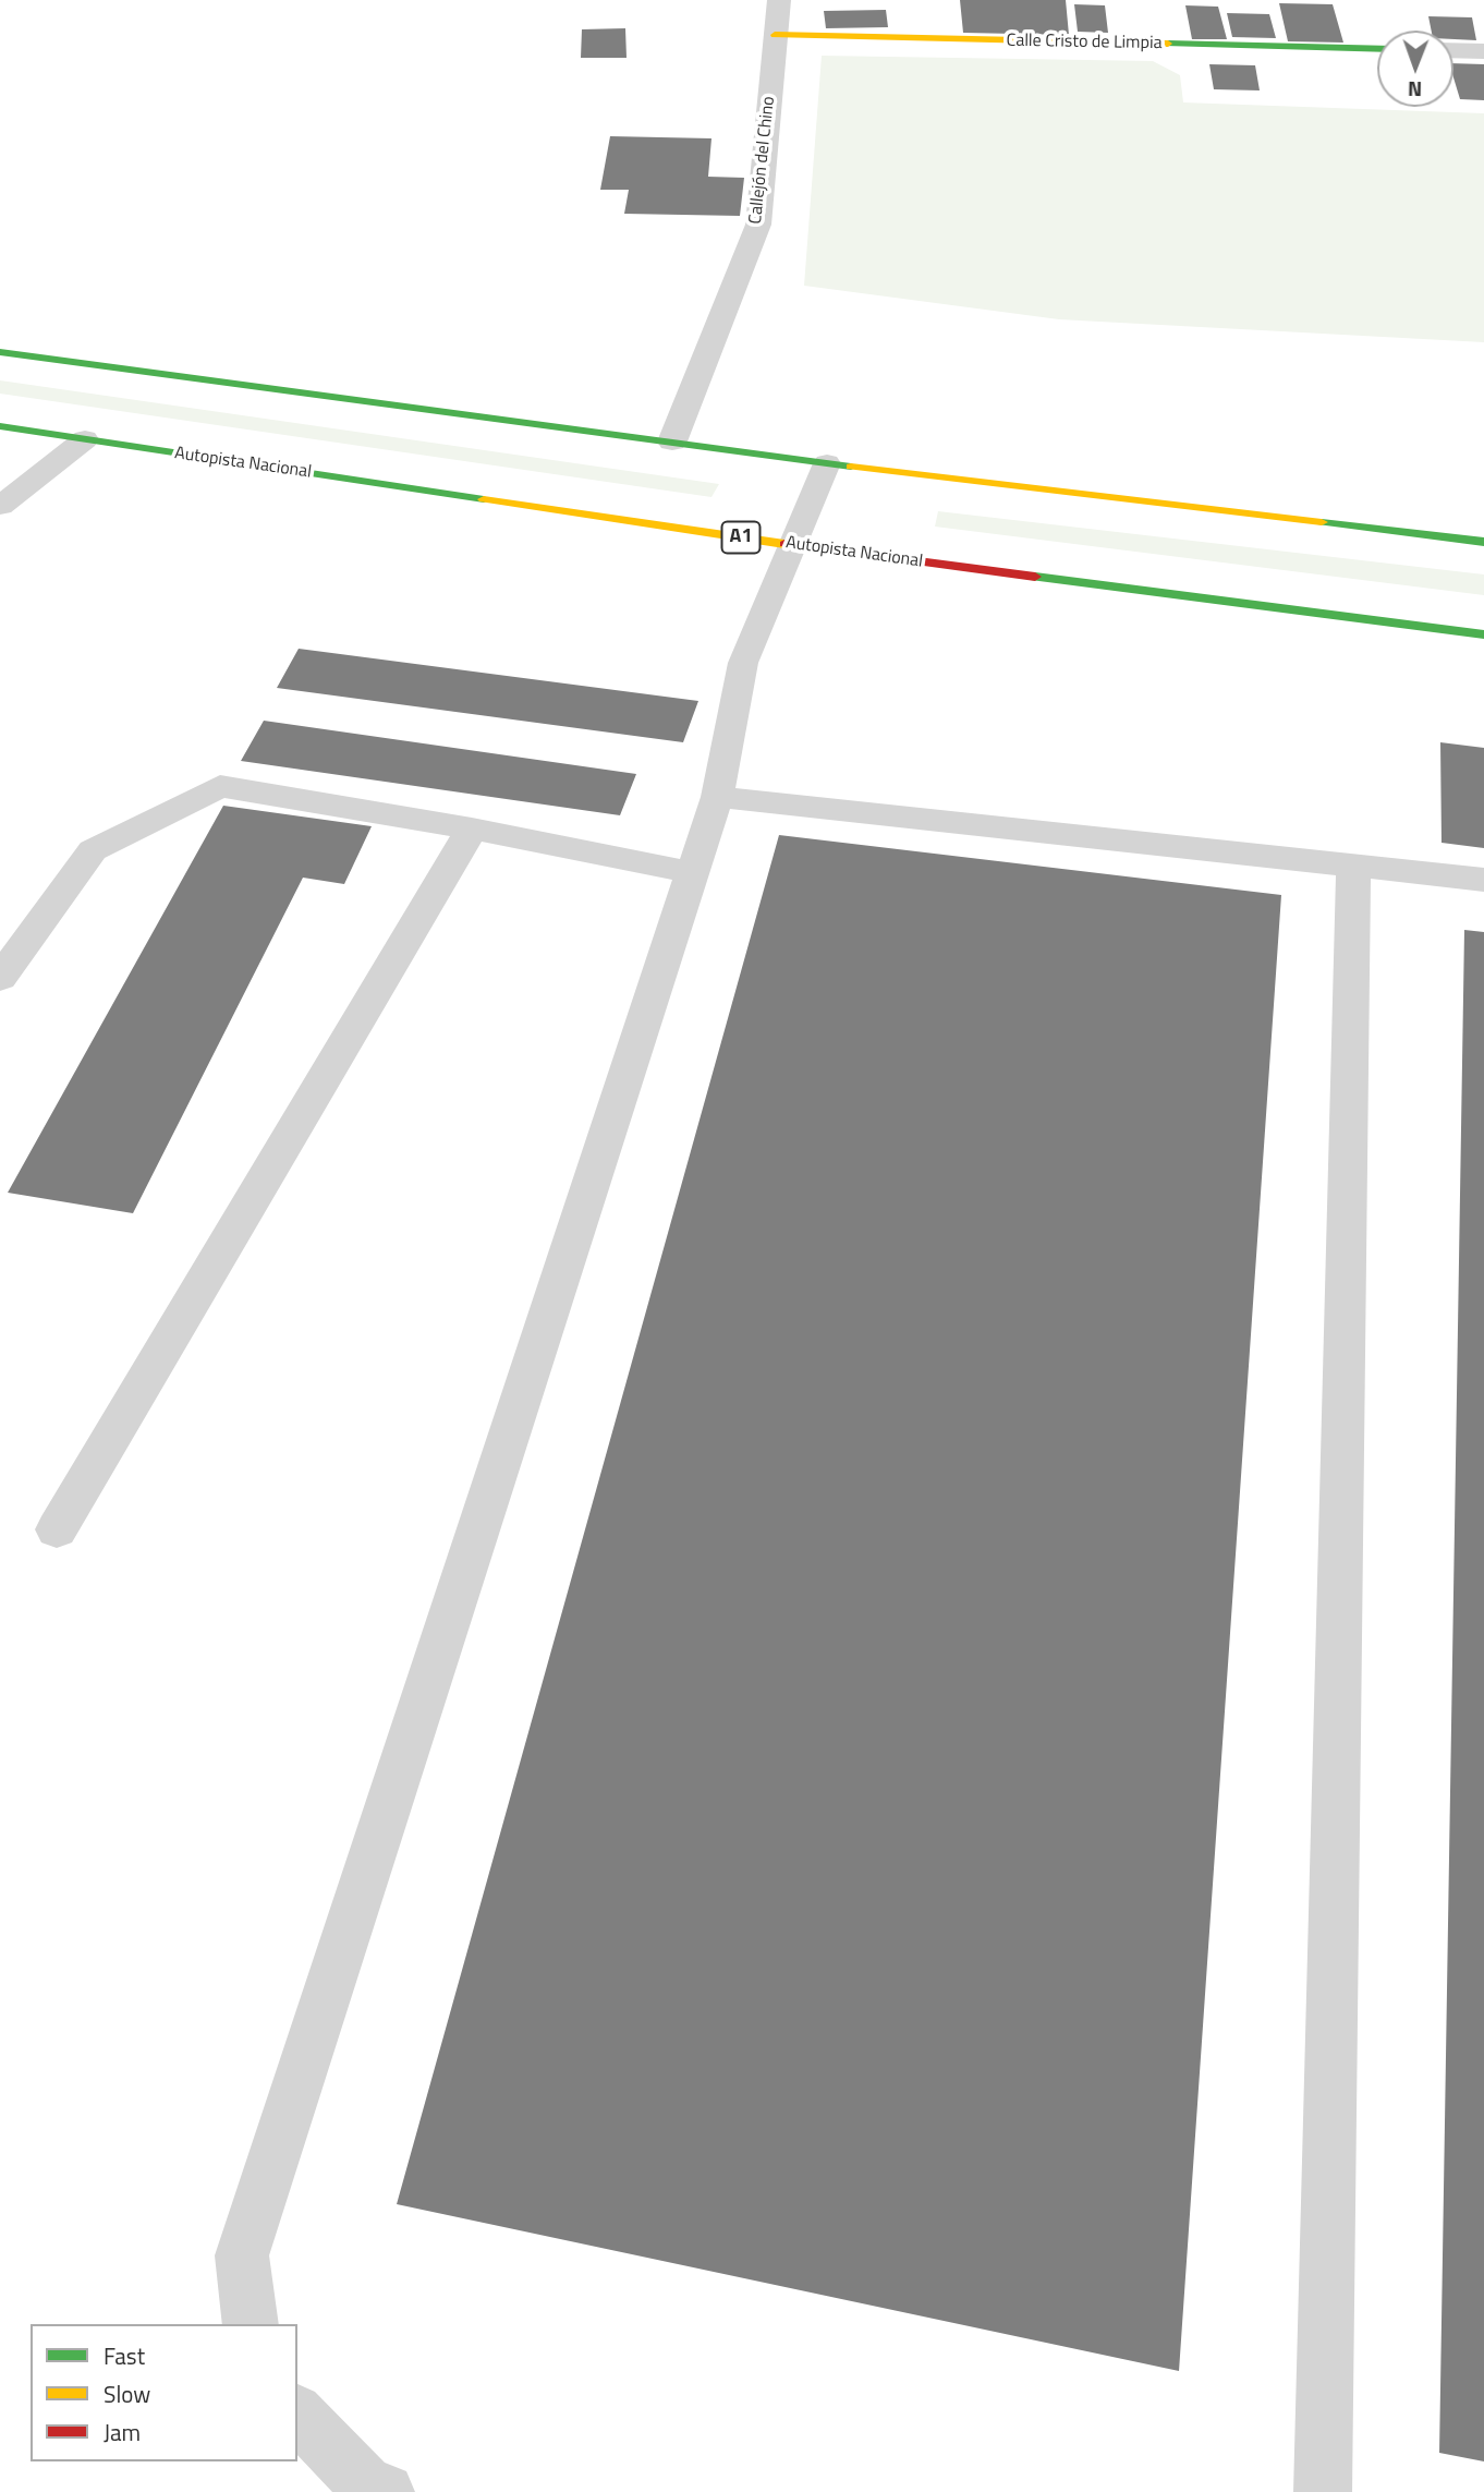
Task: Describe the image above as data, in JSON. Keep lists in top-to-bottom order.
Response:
{
  "streets": {
    "main road": ["Calle Cristo de Limpia", "Autopista Nacional", "A1"],
    "street": ["Callejón del Chino"]
  },
  "crossings": [
    ["Calle Cristo de Limpia", "Callejón del Chino"]
  ],
  "legend": ["Fast", "Slow", "Jam"],
  "north": "bottom"
}
